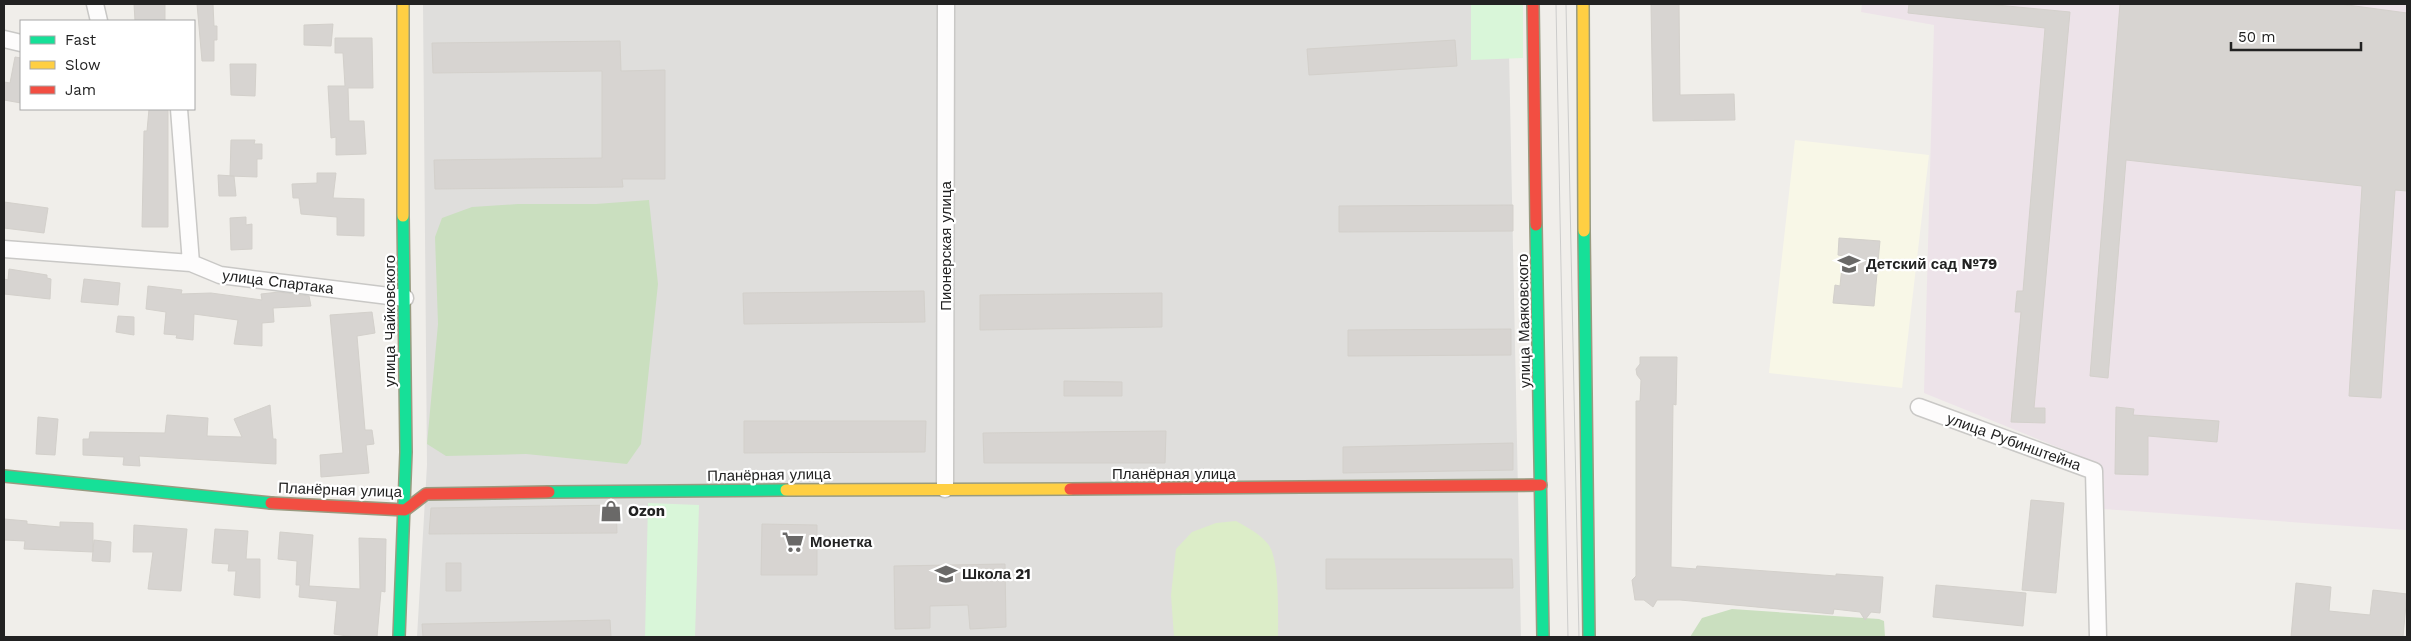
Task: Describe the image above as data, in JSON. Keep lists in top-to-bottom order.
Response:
{
  "streets": {
    "main road": ["улица Чайковского", "улица Маяковского", "Планёрная улица"],
    "street": ["Пионерская улица", "улица Спартака", "улица Рубинштейна"]
  },
  "crossings": [
    ["Пионерская улица", "Планёрная улица"],
    ["улица Спартака", "улица Чайковского"],
    ["улица Чайковского", "Планёрная улица"],
    ["улица Маяковского", "Планёрная улица"]
  ],
  "places": {
    "school or university": ["Детский сад №79", "Школа 21"],
    "shop": ["Ozon"],
    "supermarket": ["Монетка"]
  },
  "legend": ["Fast", "Slow", "Jam"],
  "scale_bar": "50 m"
}
